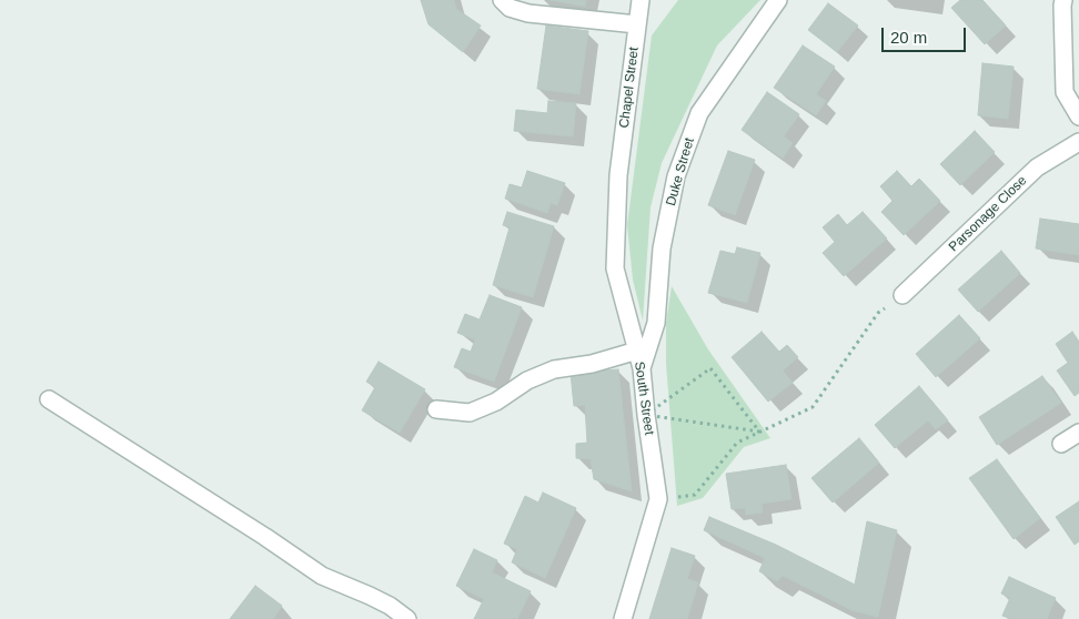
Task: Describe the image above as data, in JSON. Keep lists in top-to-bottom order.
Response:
{
  "streets": {
    "street": [
      "Chapel Street",
      "Duke Street",
      "Parsonage Close",
      "South Street"
    ]
  },
  "crossings": [
    ["Chapel Street", "South Street"],
    ["Duke Street", "South Street"]
  ],
  "scale_bar": "20 m"
}
